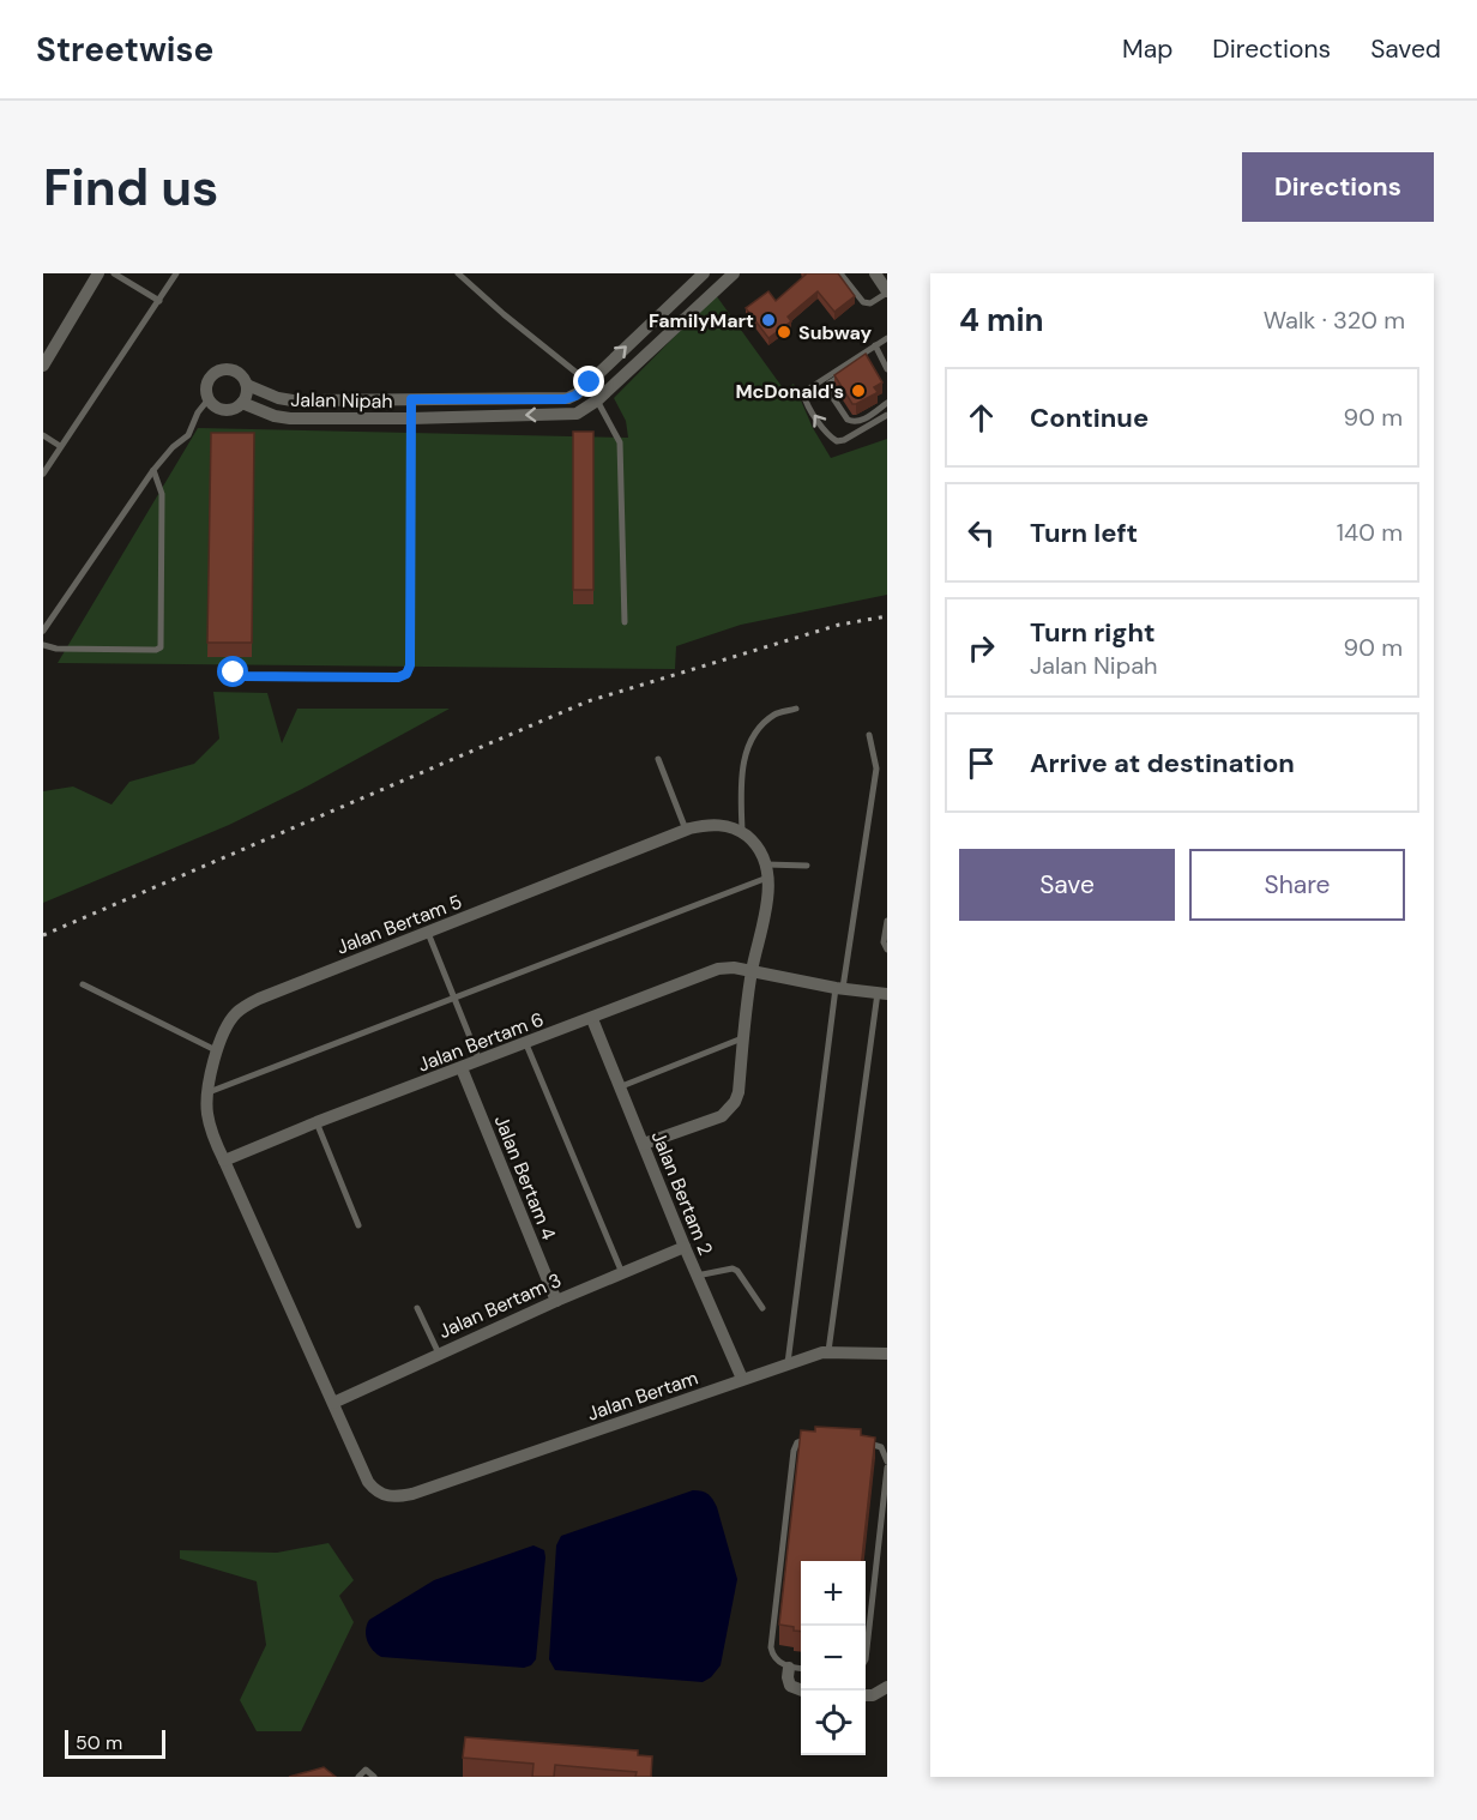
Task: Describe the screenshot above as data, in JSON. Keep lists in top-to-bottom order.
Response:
{
  "streets": {
    "street": [
      "Jalan Nipah",
      "Jalan Bertam 5",
      "Jalan Bertam 6",
      "Jalan Bertam 4",
      "Jalan Bertam 2",
      "Jalan Bertam 3",
      "Jalan Bertam"
    ]
  },
  "crossings": [
    ["Jalan Bertam 5", "Jalan Bertam 6"],
    ["Jalan Bertam 5", "Jalan Bertam 3"],
    ["Jalan Bertam 5", "Jalan Bertam"],
    ["Jalan Bertam 6", "Jalan Bertam 4"],
    ["Jalan Bertam 6", "Jalan Bertam 2"],
    ["Jalan Bertam 4", "Jalan Bertam 3"],
    ["Jalan Bertam 2", "Jalan Bertam 3"],
    ["Jalan Bertam 2", "Jalan Bertam"]
  ],
  "places": ["FamilyMart", "Subway", "McDonald's"],
  "scale_bar": "50 m",
  "page": {
    "header": "Streetwise",
    "nav": ["Map", "Directions", "Saved"],
    "buttons": [
      "Directions",
      ["Save", "Share"]
    ],
    "title": "Find us",
    "heading": ["4 min", "Walk · 320 m"],
    "list": [
      ["Continue", "90 m"],
      ["Turn left", "140 m"],
      ["Turn right", "Jalan Nipah", "90 m"],
      "Arrive at destination"
    ],
    "map_buttons": ["+", "−"],
    "scale": "50 m"
  }
}
